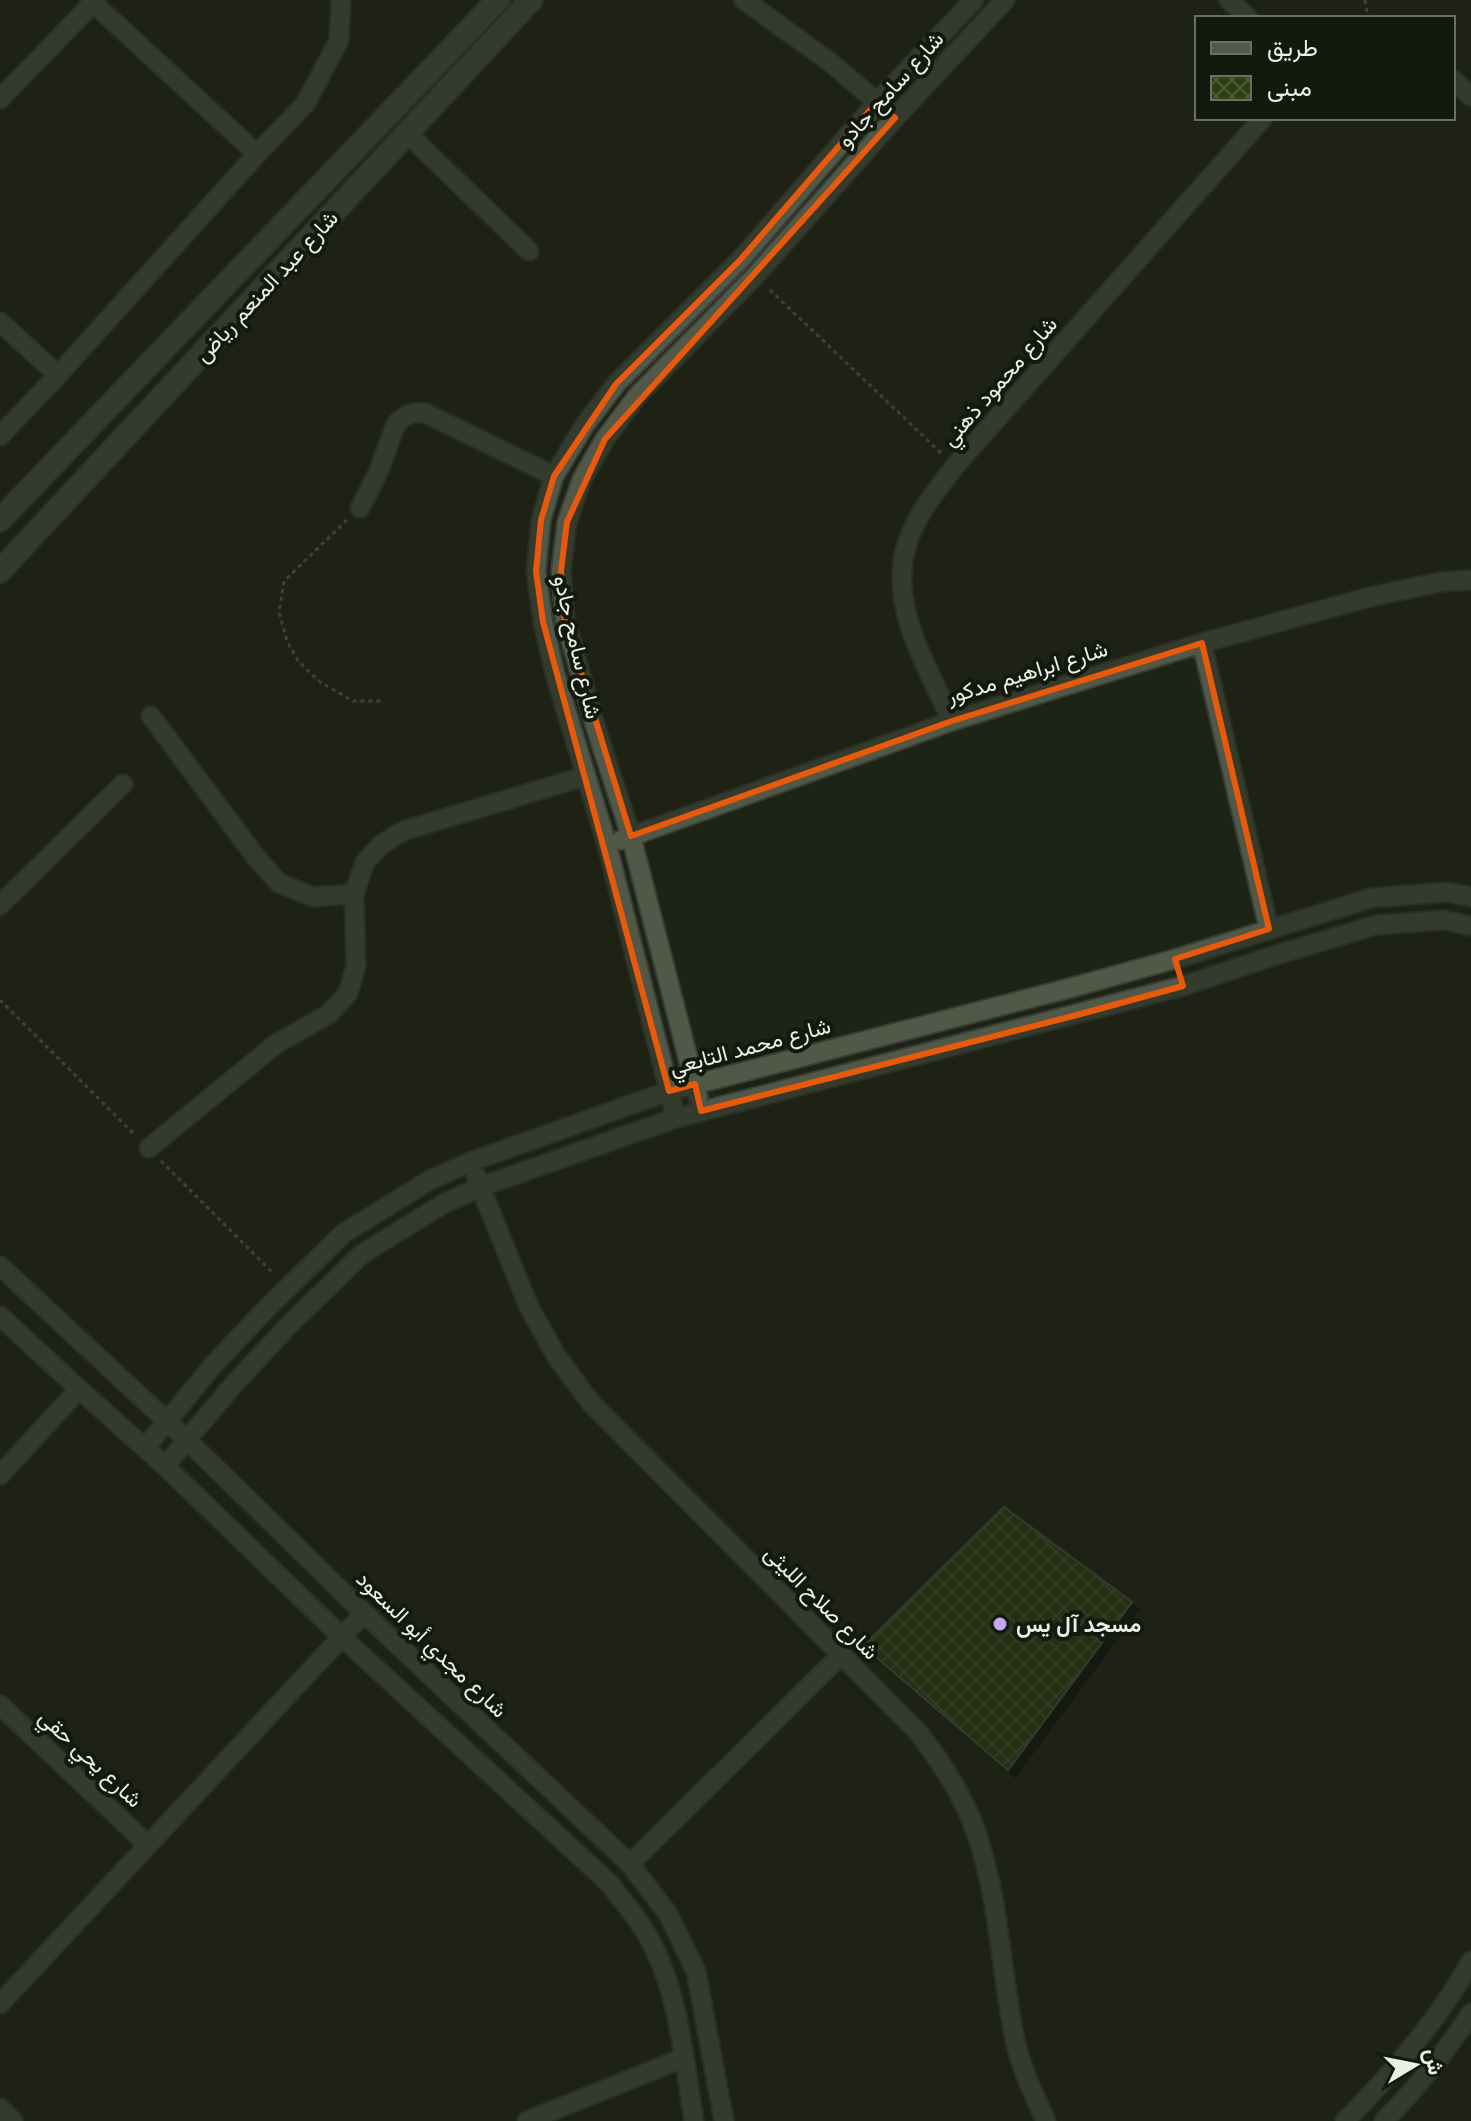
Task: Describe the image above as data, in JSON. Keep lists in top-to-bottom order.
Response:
{
  "streets": {
    "street": [
      "شارع سامح جادو",
      "شارع عبد المنعم رياض",
      "شارع محمود ذهني",
      "شارع ابراهيم مدكور",
      "شارع محمد التابعي",
      "شارع صلاح الليثى",
      "شارع مجدي أبو السعود",
      "شارع يحي حقي"
    ]
  },
  "crossings": [
    ["شارع سامح جادو", "شارع ابراهيم مدكور"],
    ["شارع سامح جادو", "شارع محمد التابعي"],
    ["شارع محمود ذهني", "شارع ابراهيم مدكور"],
    ["شارع محمد التابعي", "شارع صلاح الليثى"],
    ["شارع محمد التابعي", "شارع مجدي أبو السعود"]
  ],
  "places": ["مسجد آل يس"],
  "legend": ["طريق", "مبنى"],
  "north": "right"
}
